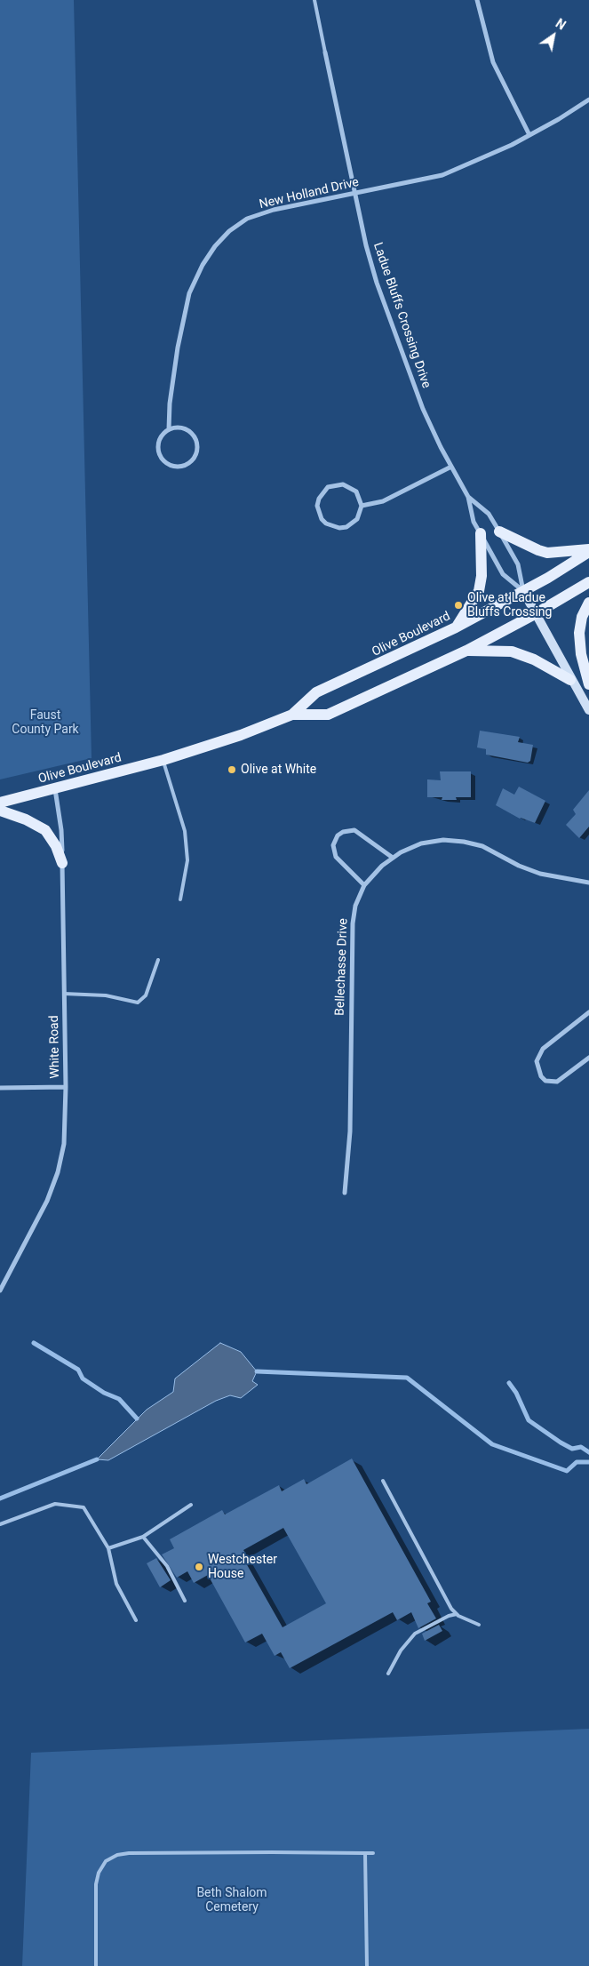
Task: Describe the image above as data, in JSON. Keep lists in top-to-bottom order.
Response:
{
  "streets": {
    "main road": ["Olive Boulevard"],
    "street": [
      "New Holland Drive",
      "Ladue Bluffs Crossing Drive",
      "Bellechasse Drive",
      "White Road"
    ]
  },
  "crossings": [
    ["New Holland Drive", "Ladue Bluffs Crossing Drive"],
    ["Ladue Bluffs Crossing Drive", "Olive Boulevard"],
    ["Olive Boulevard", "White Road"]
  ],
  "parks": ["Faust County Park", "Beth Shalom Cemetery"],
  "places": ["Olive at Ladue Bluffs Crossing", "Olive at White", "Westchester House"],
  "north": "top right"
}
